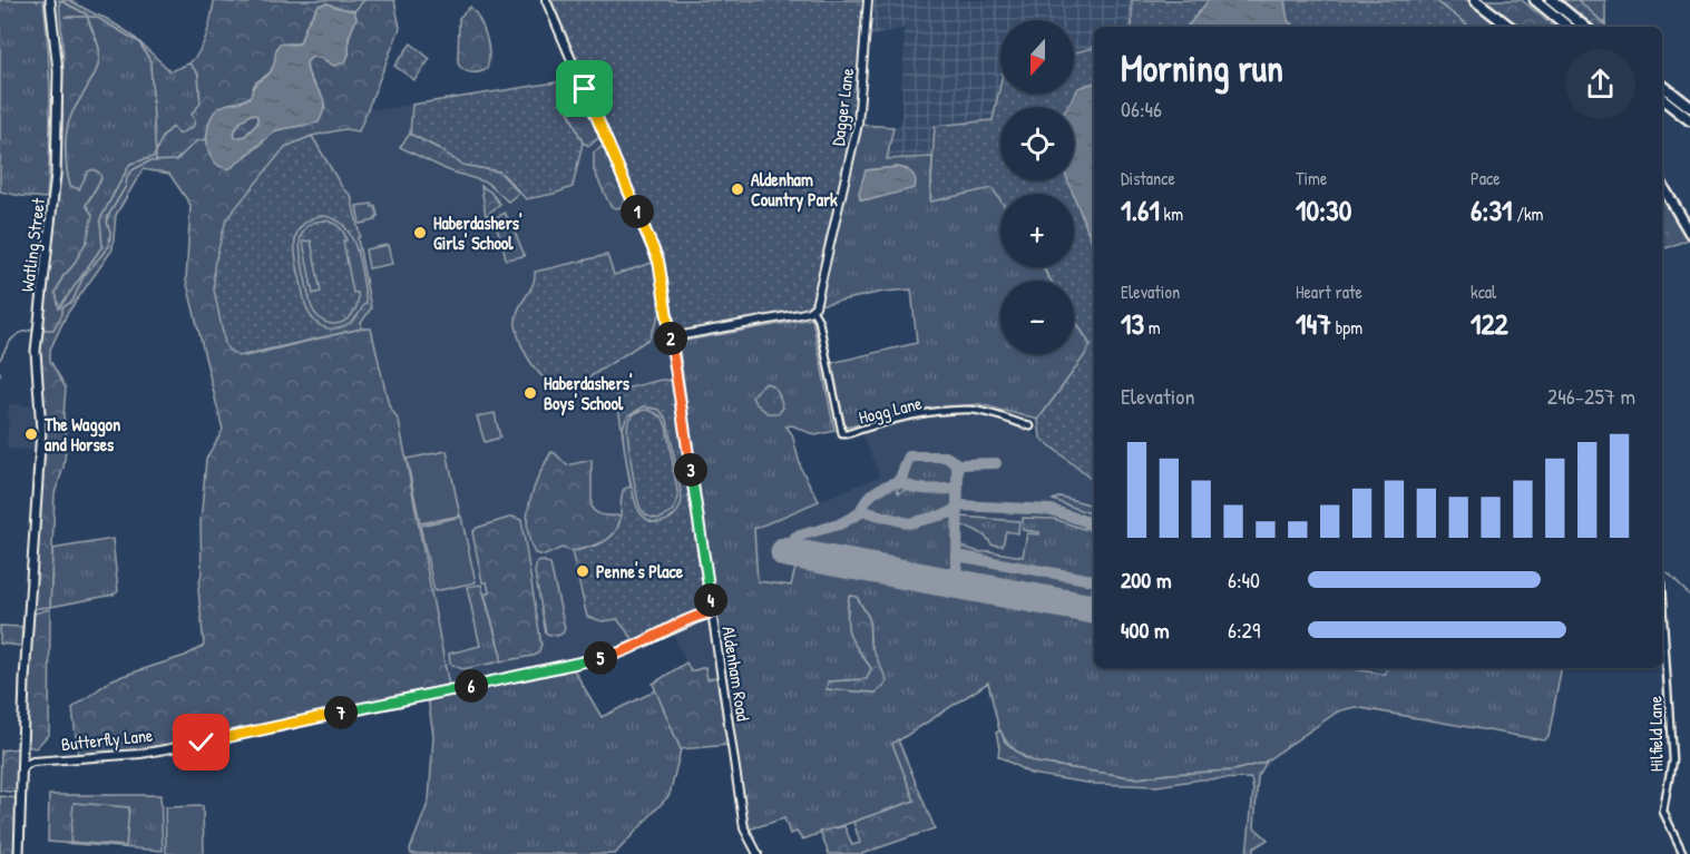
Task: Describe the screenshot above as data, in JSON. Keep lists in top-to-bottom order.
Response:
{
  "streets": {
    "main road": ["Watling Street"],
    "street": [
      "Dagger Lane",
      "Hogg Lane",
      "Aldenham Road",
      "Hilfield Lane",
      "Butterfly Lane"
    ]
  },
  "crossings": [
    ["Dagger Lane", "Hogg Lane"],
    ["Watling Street", "Butterfly Lane"],
    ["Aldenham Road", "Butterfly Lane"]
  ],
  "places": [
    "Aldenham Country Park",
    "Haberdashers' Girls' School",
    "Haberdashers' Boys' School",
    "The Waggon and Horses",
    "Penne's Place"
  ],
  "north": "bottom",
  "page": {
    "map_buttons": ["+", "−"],
    "heading": ["Morning run", "06:46"],
    "stats": [
      ["Distance", "1.61 km"],
      ["Time", "10:30"],
      ["Pace", "6:31 /km"],
      ["Elevation", "13 m"],
      ["Heart rate", "147 bpm"],
      ["kcal", "122"]
    ],
    "pins": [
      "1",
      "2",
      "3",
      "4",
      "5",
      "6",
      "7"
    ],
    "chart": ["Elevation", "246–257 m"],
    "list": [
      {
        "name": "200 m",
        "note": "6:40"
      },
      {
        "name": "400 m",
        "note": "6:29"
      }
    ]
  }
}
